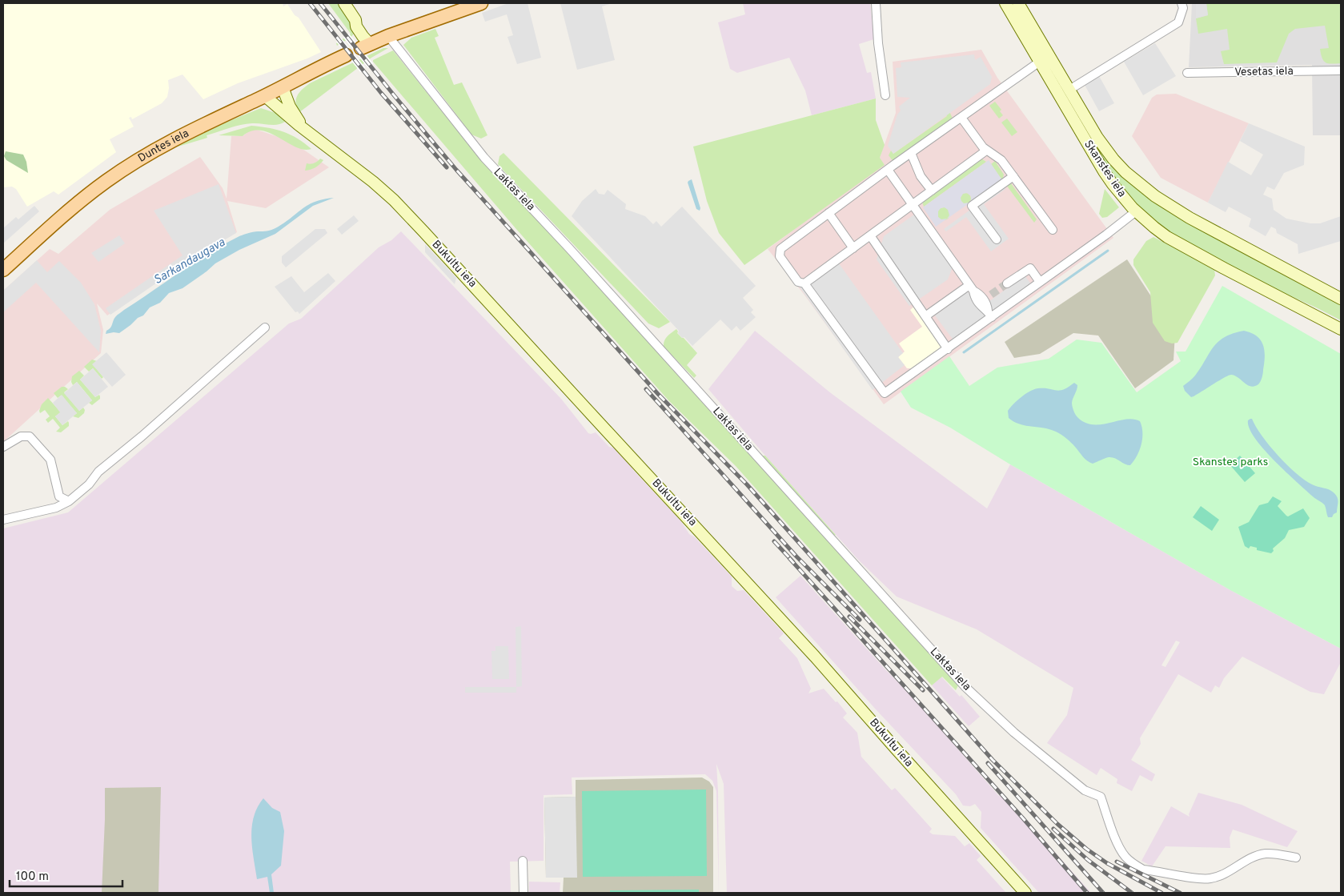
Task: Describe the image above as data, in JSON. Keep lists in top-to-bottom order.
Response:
{
  "streets": {
    "main road": ["Duntes iela"],
    "street": [
      "Vesetas iela",
      "Skanstes iela",
      "Laktas iela",
      "Bukultu iela"
    ]
  },
  "crossings": [
    ["Duntes iela", "Bukultu iela"]
  ],
  "water": ["Sarkandaugava"],
  "parks": ["Skanstes parks"],
  "scale_bar": "100 m"
}
